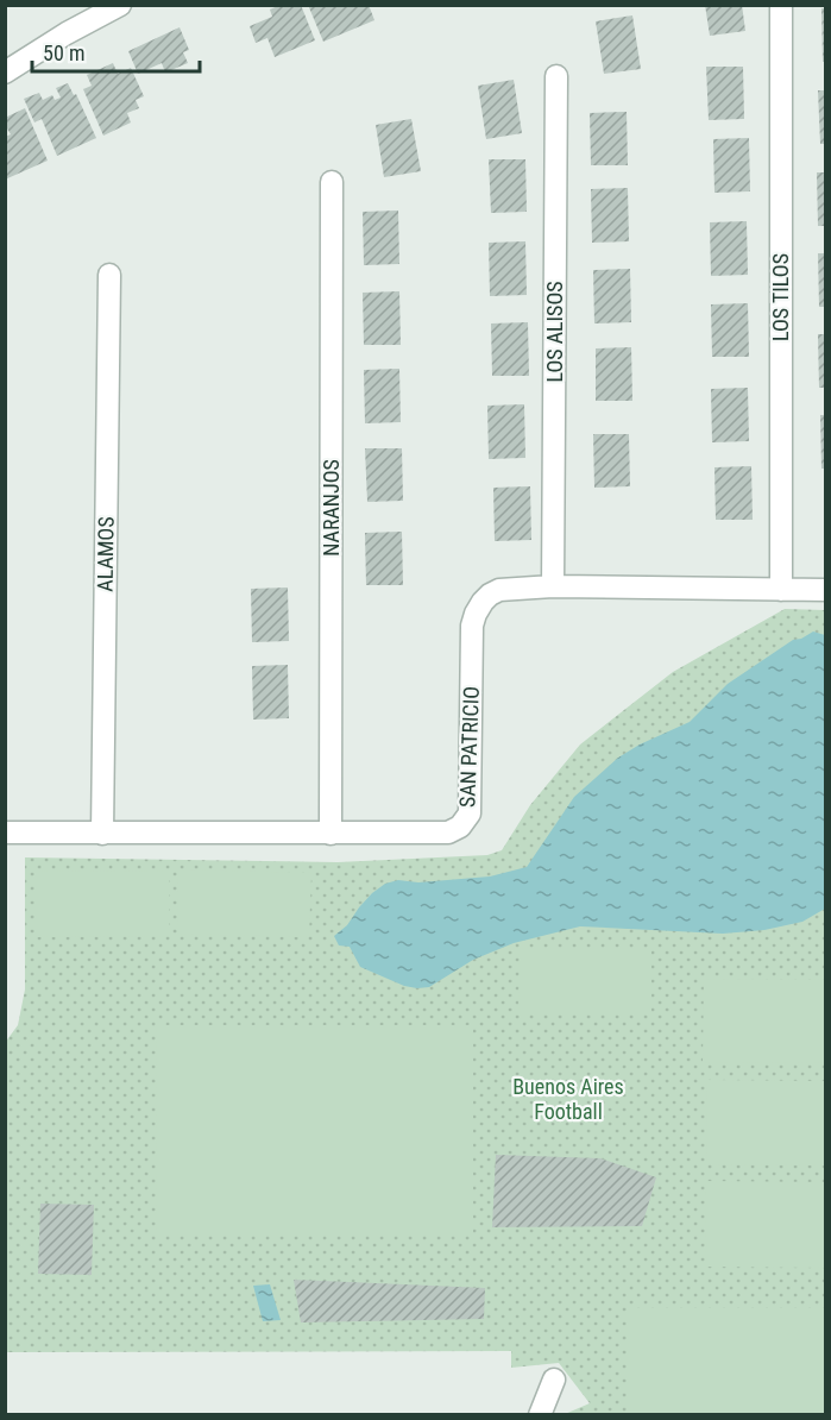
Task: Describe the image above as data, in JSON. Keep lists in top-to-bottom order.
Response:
{
  "streets": {
    "street": [
      "LOS TILOS",
      "LOS ALISOS",
      "NARANJOS",
      "ALAMOS",
      "SAN PATRICIO"
    ]
  },
  "crossings": [
    ["LOS TILOS", "SAN PATRICIO"],
    ["LOS ALISOS", "SAN PATRICIO"],
    ["NARANJOS", "SAN PATRICIO"],
    ["ALAMOS", "SAN PATRICIO"]
  ],
  "parks": ["Buenos Aires Football"],
  "scale_bar": "50 m"
}
